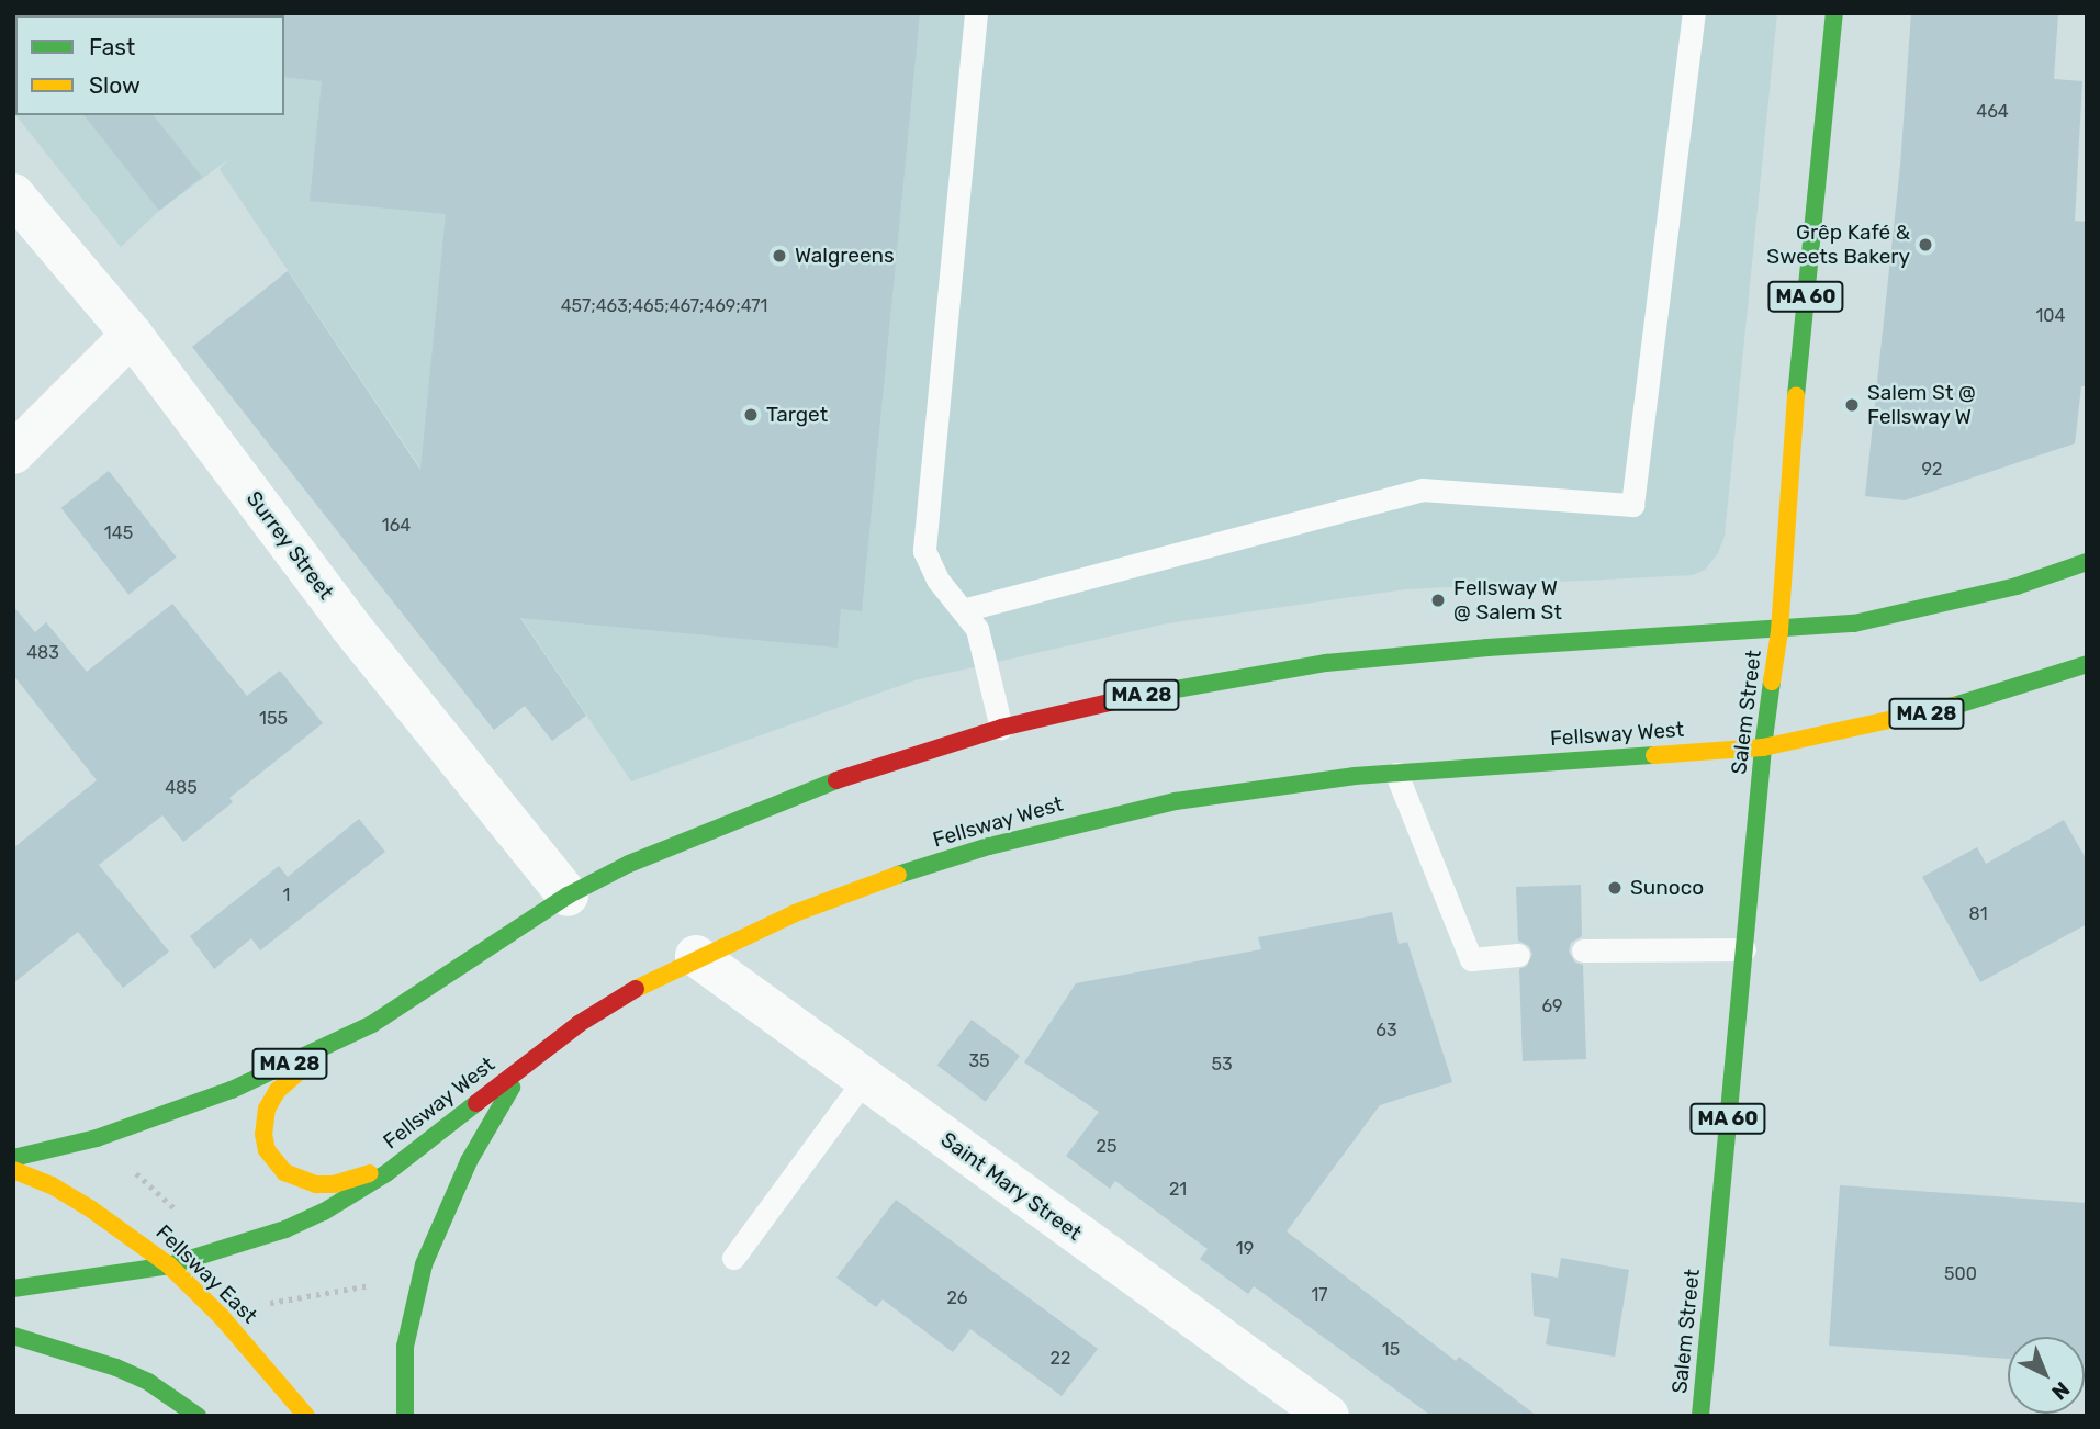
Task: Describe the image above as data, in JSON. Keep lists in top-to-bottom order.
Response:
{
  "streets": {
    "main road": [
      "MA 60",
      "MA 28",
      "Salem Street",
      "Fellsway West",
      "Fellsway East"
    ],
    "street": ["Surrey Street", "Saint Mary Street"]
  },
  "crossings": [
    ["Surrey Street", "MA 28"],
    ["MA 28", "Salem Street"],
    ["Salem Street", "Fellsway West"],
    ["Fellsway West", "Saint Mary Street"],
    ["Fellsway West", "Fellsway East"]
  ],
  "places": [
    "Grêp Kafé & Sweets Bakery",
    "Walgreens",
    "Salem St @ Fellsway W",
    "Target",
    "Fellsway W @ Salem St",
    "Sunoco"
  ],
  "house_numbers": [
    "464",
    "457;463;465;467;469;471",
    "104",
    "92",
    "164",
    "145",
    "483",
    "155",
    "485",
    "1",
    "81",
    "69",
    "63",
    "35",
    "53",
    "25",
    "21",
    "19",
    "500",
    "17",
    "26",
    "15",
    "22"
  ],
  "legend": ["Fast", "Slow"],
  "north": "bottom right"
}
